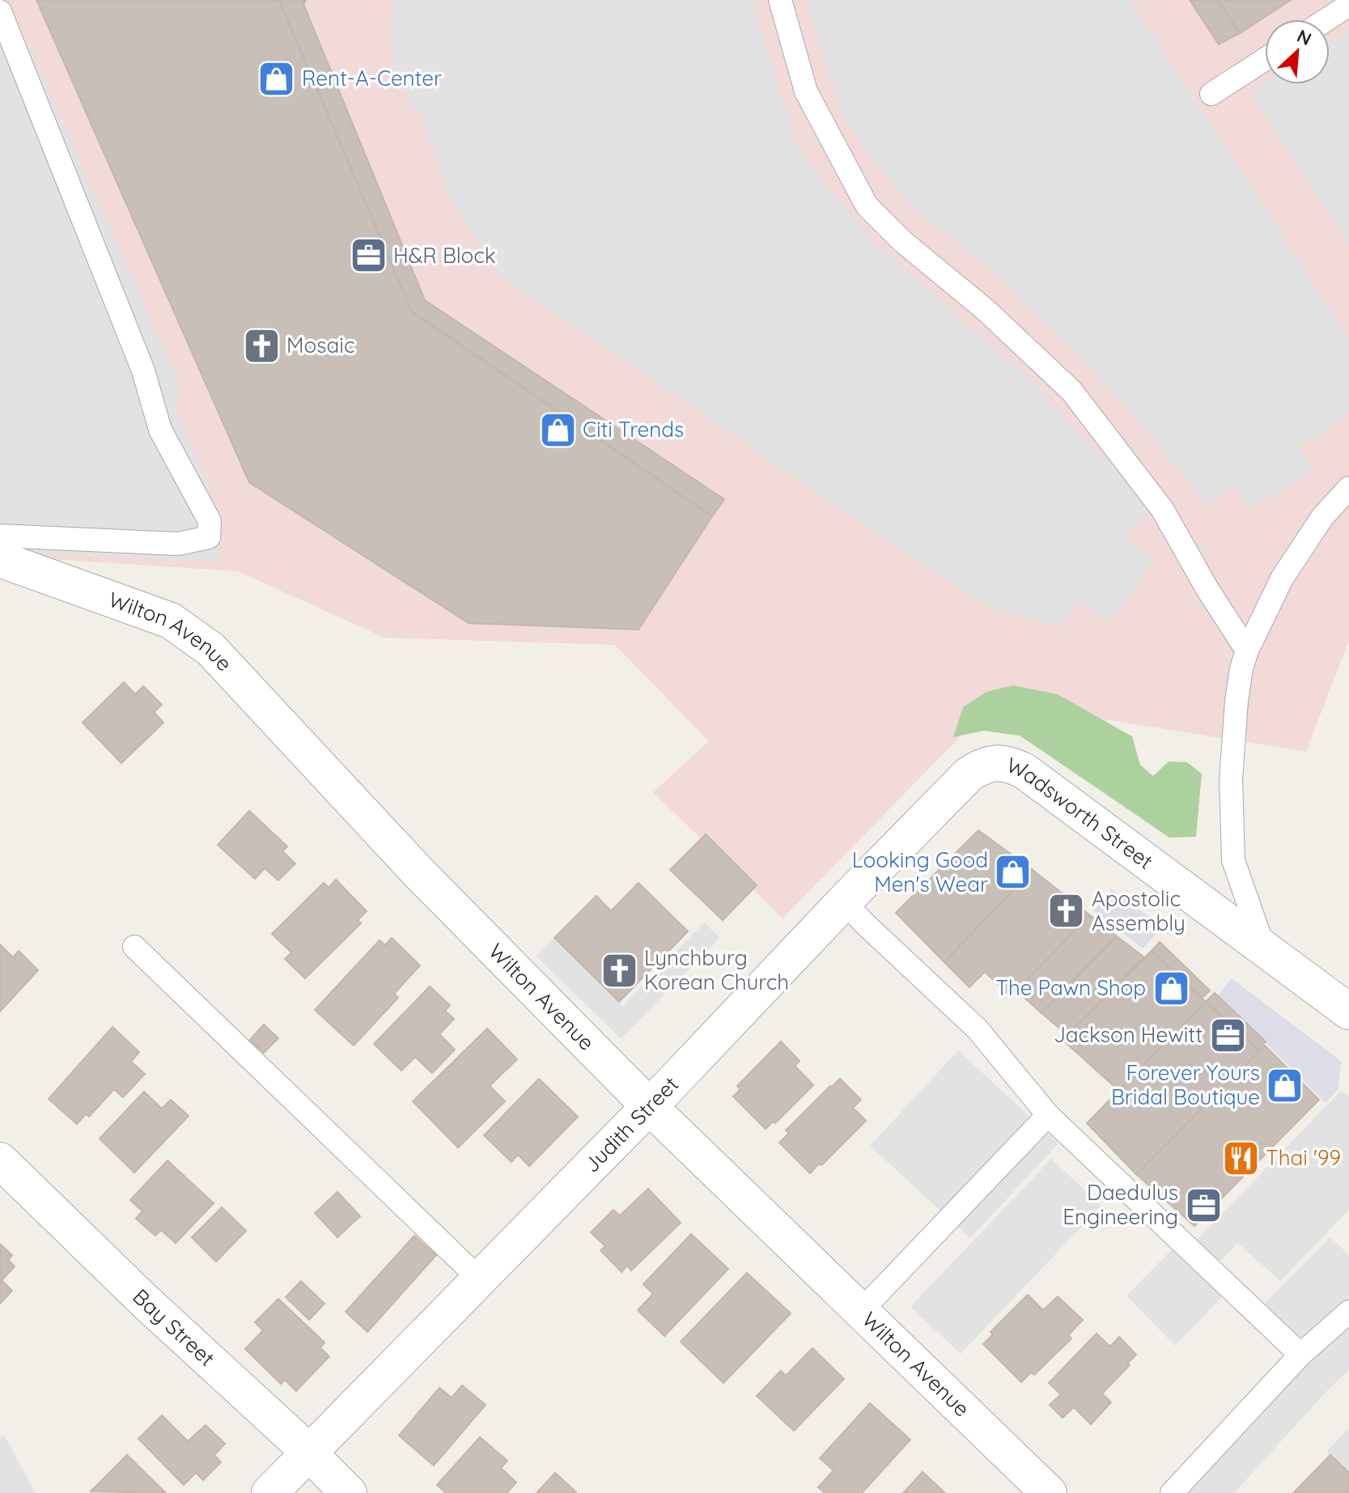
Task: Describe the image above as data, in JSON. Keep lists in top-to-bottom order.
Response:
{
  "streets": {
    "street": [
      "Wilton Avenue",
      "Wadsworth Street",
      "Judith Street",
      "Bay Street"
    ]
  },
  "crossings": [
    ["Wilton Avenue", "Judith Street"],
    ["Wadsworth Street", "Judith Street"],
    ["Judith Street", "Bay Street"]
  ],
  "places": {
    "shop": [
      "Rent-A-Center",
      "Citi Trends",
      "Looking Good Men's Wear",
      "The Pawn Shop",
      "Forever Yours Bridal Boutique"
    ],
    "office": ["H&R Block", "Jackson Hewitt", "Daedulus Engineering"],
    "church": ["Mosaic", "Apostolic Assembly", "Lynchburg Korean Church"],
    "restaurant": ["Thai '99"]
  },
  "north": "top right"
}
